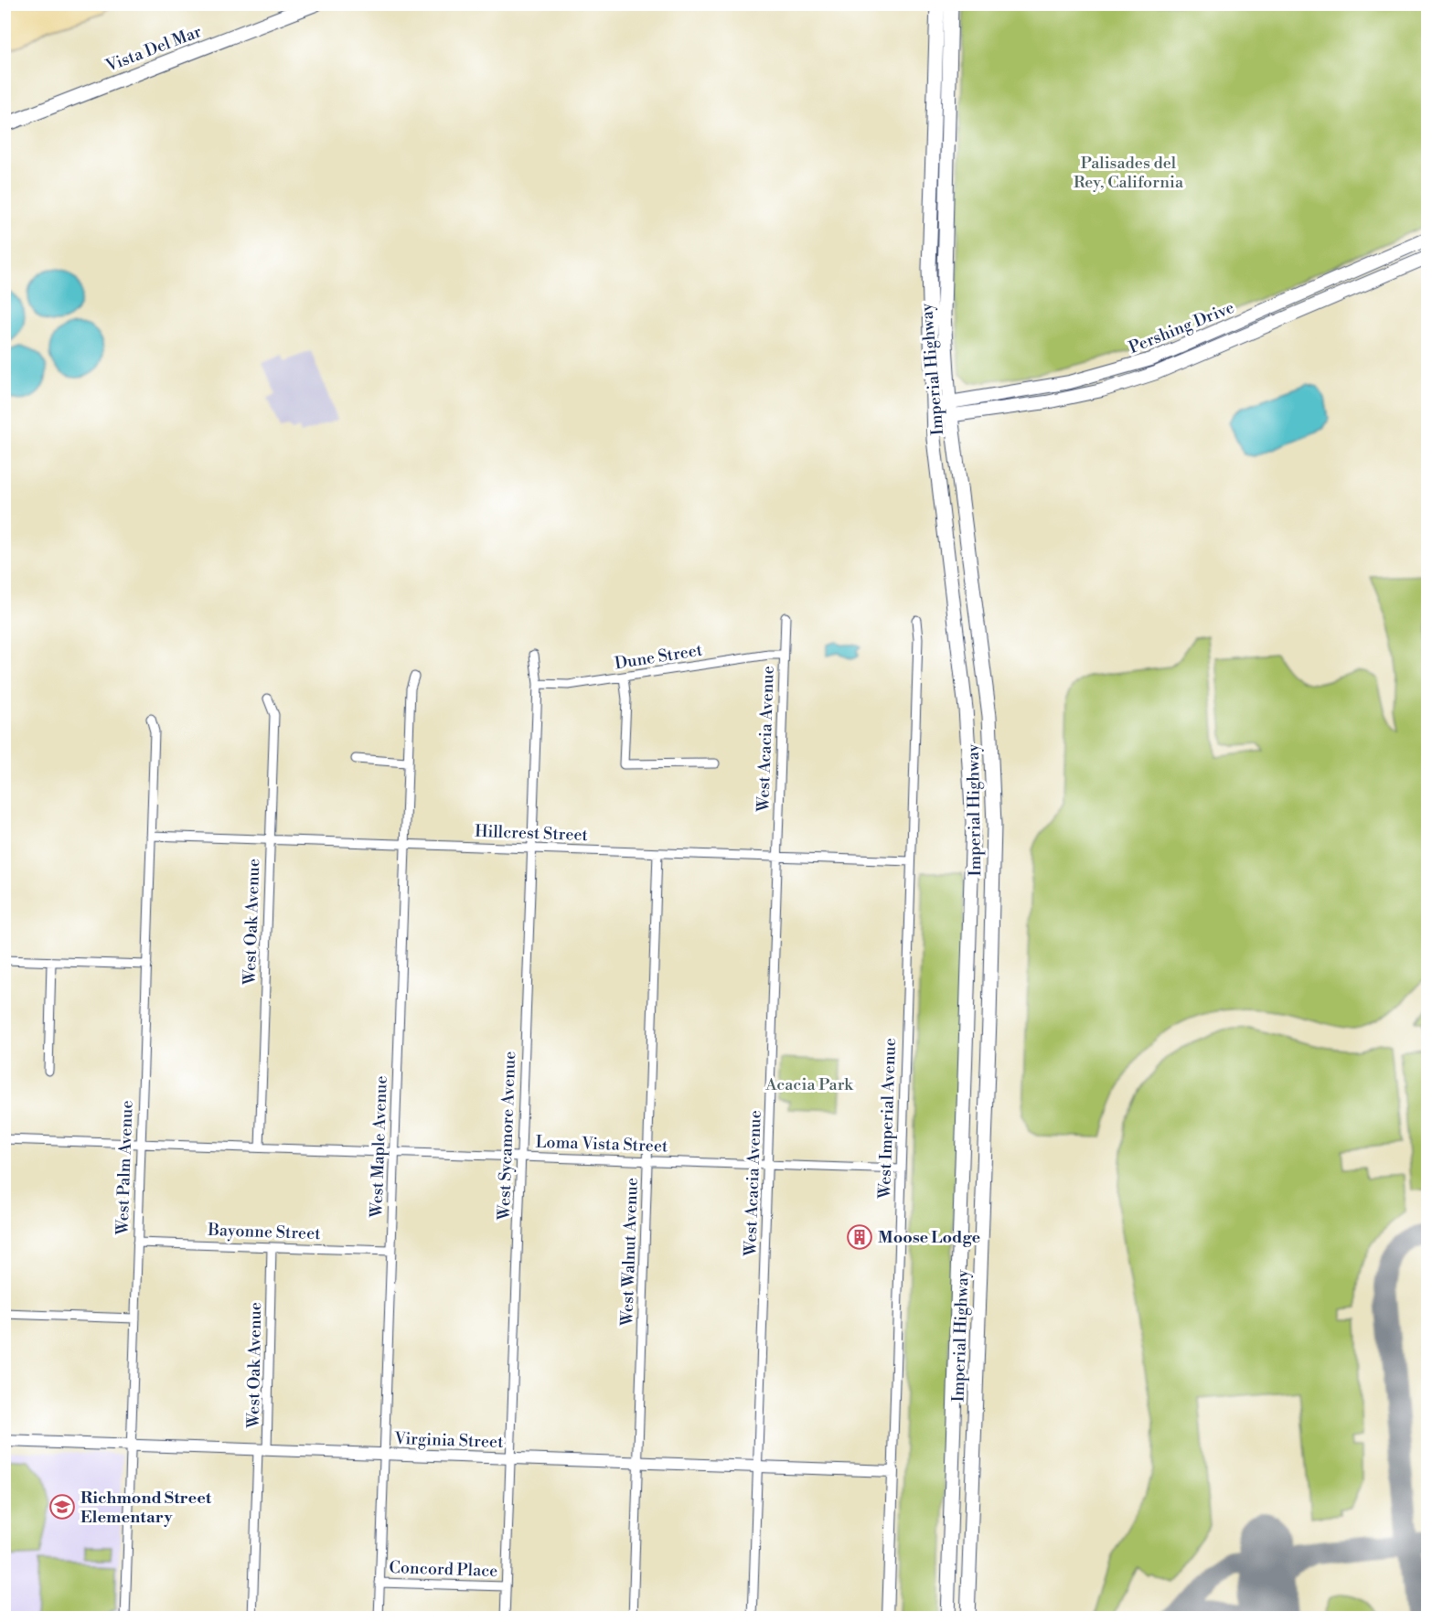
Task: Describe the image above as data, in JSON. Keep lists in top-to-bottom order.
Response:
{
  "streets": {
    "main road": ["Vista Del Mar", "Pershing Drive", "Imperial Highway"],
    "street": [
      "Dune Street",
      "West Acacia Avenue",
      "Hillcrest Street",
      "West Oak Avenue",
      "West Imperial Avenue",
      "West Sycamore Avenue",
      "Loma Vista Street",
      "West Maple Avenue",
      "West Palm Avenue",
      "Bayonne Street",
      "West Walnut Avenue",
      "Virginia Street",
      "Concord Place"
    ]
  },
  "crossings": [
    ["Pershing Drive", "Imperial Highway"],
    ["Dune Street", "West Acacia Avenue"],
    ["Dune Street", "West Sycamore Avenue"],
    ["West Acacia Avenue", "Hillcrest Street"],
    ["West Acacia Avenue", "Loma Vista Street"],
    ["West Acacia Avenue", "Virginia Street"],
    ["Hillcrest Street", "West Oak Avenue"],
    ["Hillcrest Street", "West Imperial Avenue"],
    ["Hillcrest Street", "West Sycamore Avenue"],
    ["Hillcrest Street", "West Maple Avenue"],
    ["Hillcrest Street", "West Palm Avenue"],
    ["Hillcrest Street", "West Walnut Avenue"],
    ["West Oak Avenue", "Loma Vista Street"],
    ["West Oak Avenue", "Bayonne Street"],
    ["West Oak Avenue", "Virginia Street"],
    ["West Imperial Avenue", "Loma Vista Street"],
    ["West Imperial Avenue", "Virginia Street"],
    ["West Sycamore Avenue", "Loma Vista Street"],
    ["West Sycamore Avenue", "Virginia Street"],
    ["West Sycamore Avenue", "Concord Place"],
    ["Loma Vista Street", "West Maple Avenue"],
    ["Loma Vista Street", "West Palm Avenue"],
    ["Loma Vista Street", "West Walnut Avenue"],
    ["West Maple Avenue", "Bayonne Street"],
    ["West Maple Avenue", "Virginia Street"],
    ["West Maple Avenue", "Concord Place"],
    ["West Palm Avenue", "Bayonne Street"],
    ["West Palm Avenue", "Virginia Street"],
    ["West Walnut Avenue", "Virginia Street"]
  ],
  "parks": ["Palisades del Rey, California", "Acacia Park"],
  "places": {
    "building": ["Moose Lodge"],
    "school or university": ["Richmond Street Elementary"]
  }
}
